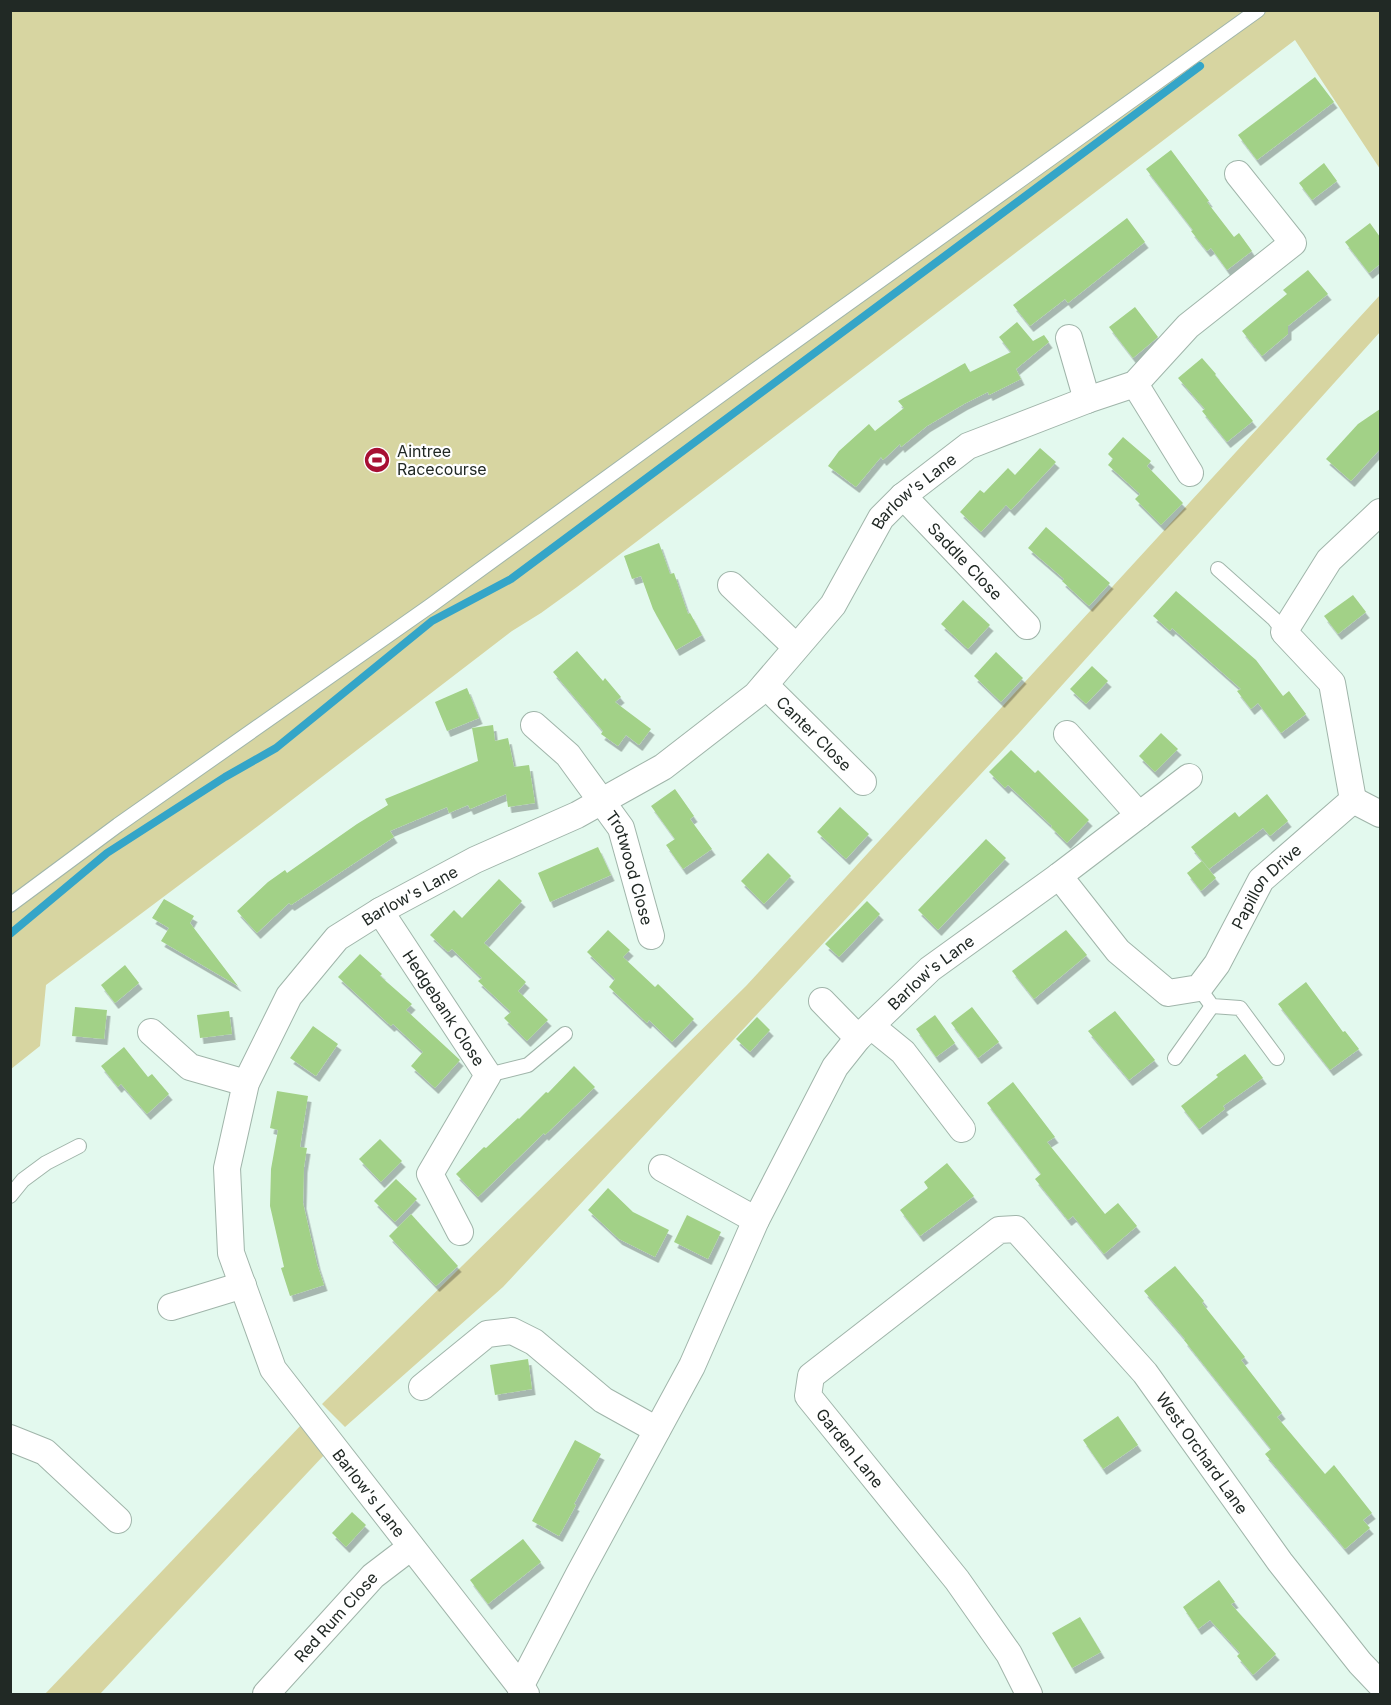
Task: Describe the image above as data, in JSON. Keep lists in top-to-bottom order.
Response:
{
  "streets": {
    "street": [
      "Barlow's Lane",
      "Saddle Close",
      "Canter Close",
      "Trotwood Close",
      "Papillon Drive",
      "Hedgebank Close",
      "Garden Lane",
      "West Orchard Lane",
      "Red Rum Close"
    ]
  },
  "crossings": [
    ["Barlow's Lane", "Saddle Close"],
    ["Barlow's Lane", "Canter Close"],
    ["Barlow's Lane", "Trotwood Close"],
    ["Barlow's Lane", "Hedgebank Close"],
    ["Barlow's Lane", "Red Rum Close"],
    ["Garden Lane", "West Orchard Lane"]
  ],
  "places": {
    "sports": ["Aintree Racecourse"]
  }
}
